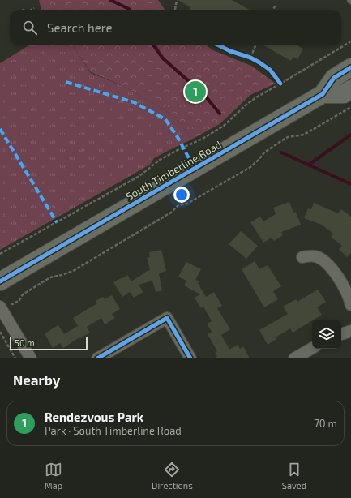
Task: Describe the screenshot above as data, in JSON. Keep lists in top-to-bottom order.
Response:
{
  "streets": {
    "main road": ["South Timberline Road"]
  },
  "scale_bar": "50 m",
  "page": {
    "search": "Search here",
    "pins": "1",
    "scale": "50 m",
    "heading": "Nearby",
    "list": [
      {
        "mark": "1",
        "name": "Rendezvous Park",
        "note": "Park · South Timberline Road",
        "value": "70 m"
      }
    ],
    "nav": ["Map", "Directions", "Saved"]
  }
}
